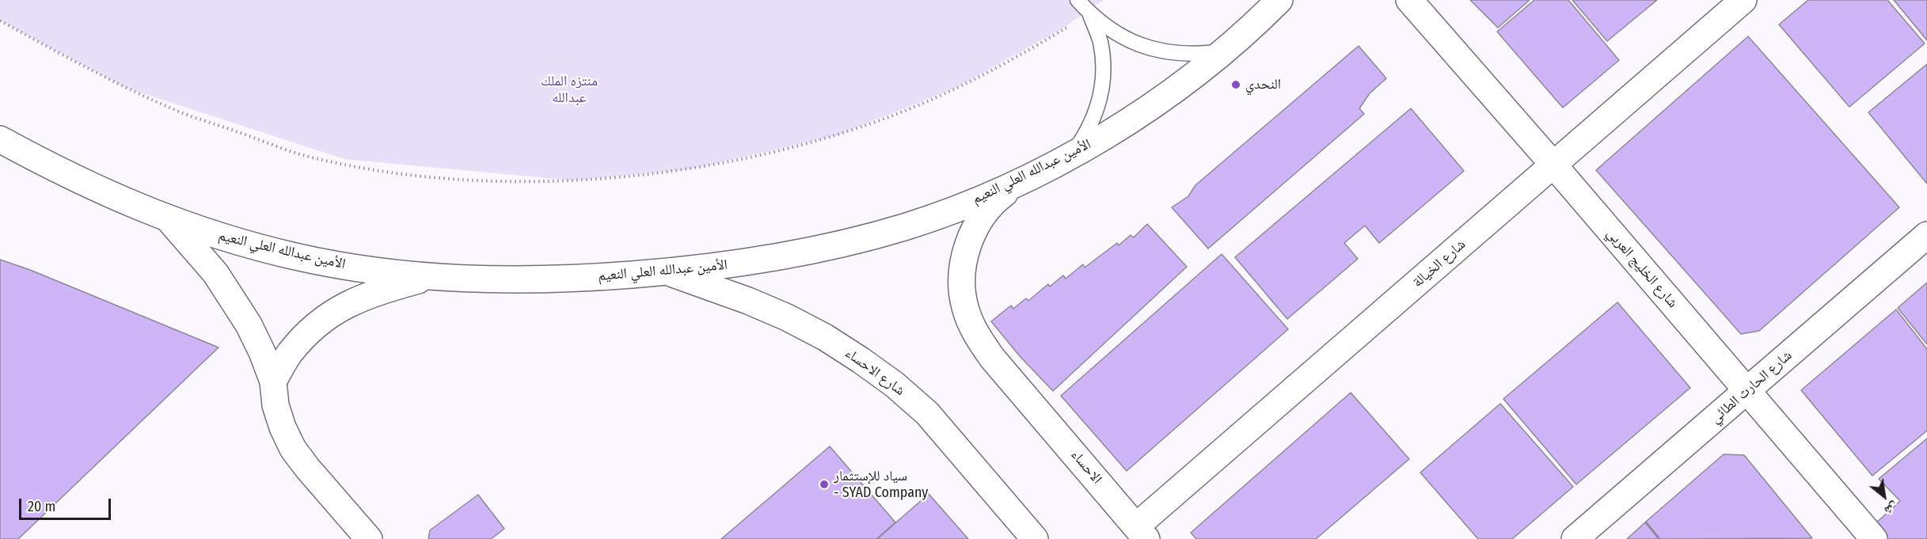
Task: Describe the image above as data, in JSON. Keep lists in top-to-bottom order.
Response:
{
  "streets": {
    "main road": [
      "الأمين عبدالله العلي النعيم",
      "شارع الخيالة",
      "شارع الخليج العربي",
      "شارع الاحساء",
      "شارع الحارث الطائي",
      "الاحساء"
    ]
  },
  "crossings": [
    ["الأمين عبدالله العلي النعيم", "شارع الاحساء"],
    ["الأمين عبدالله العلي النعيم", "الاحساء"],
    ["شارع الخيالة", "شارع الخليج العربي"],
    ["شارع الخيالة", "الاحساء"],
    ["شارع الخليج العربي", "شارع الحارث الطائي"]
  ],
  "parks": ["منتزه الملك عبدالله"],
  "places": ["النحدي", "سياد للإستثمار - SYAD Company"],
  "scale_bar": "20 m",
  "north": "bottom right"
}
